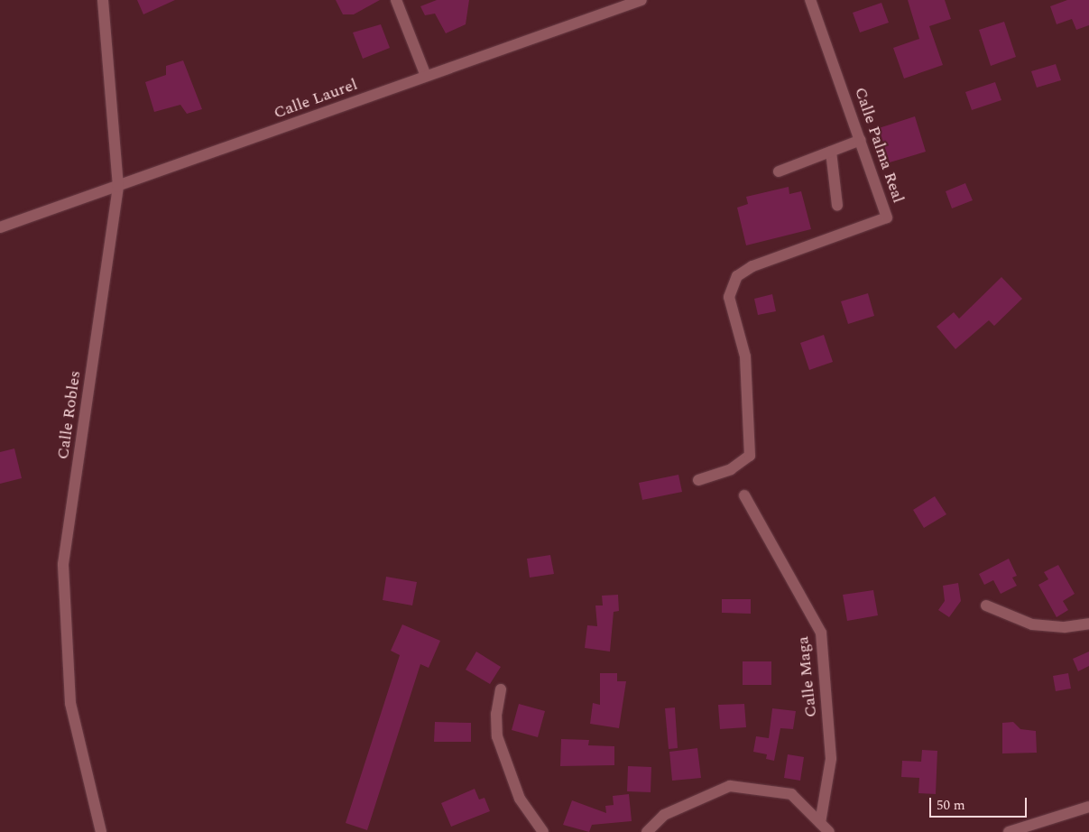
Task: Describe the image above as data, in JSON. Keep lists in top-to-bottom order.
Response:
{
  "streets": {
    "street": [
      "Calle Laurel",
      "Calle Palma Real",
      "Calle Robles",
      "Calle Maga"
    ]
  },
  "crossings": [
    ["Calle Laurel", "Calle Robles"]
  ],
  "scale_bar": "50 m"
}
